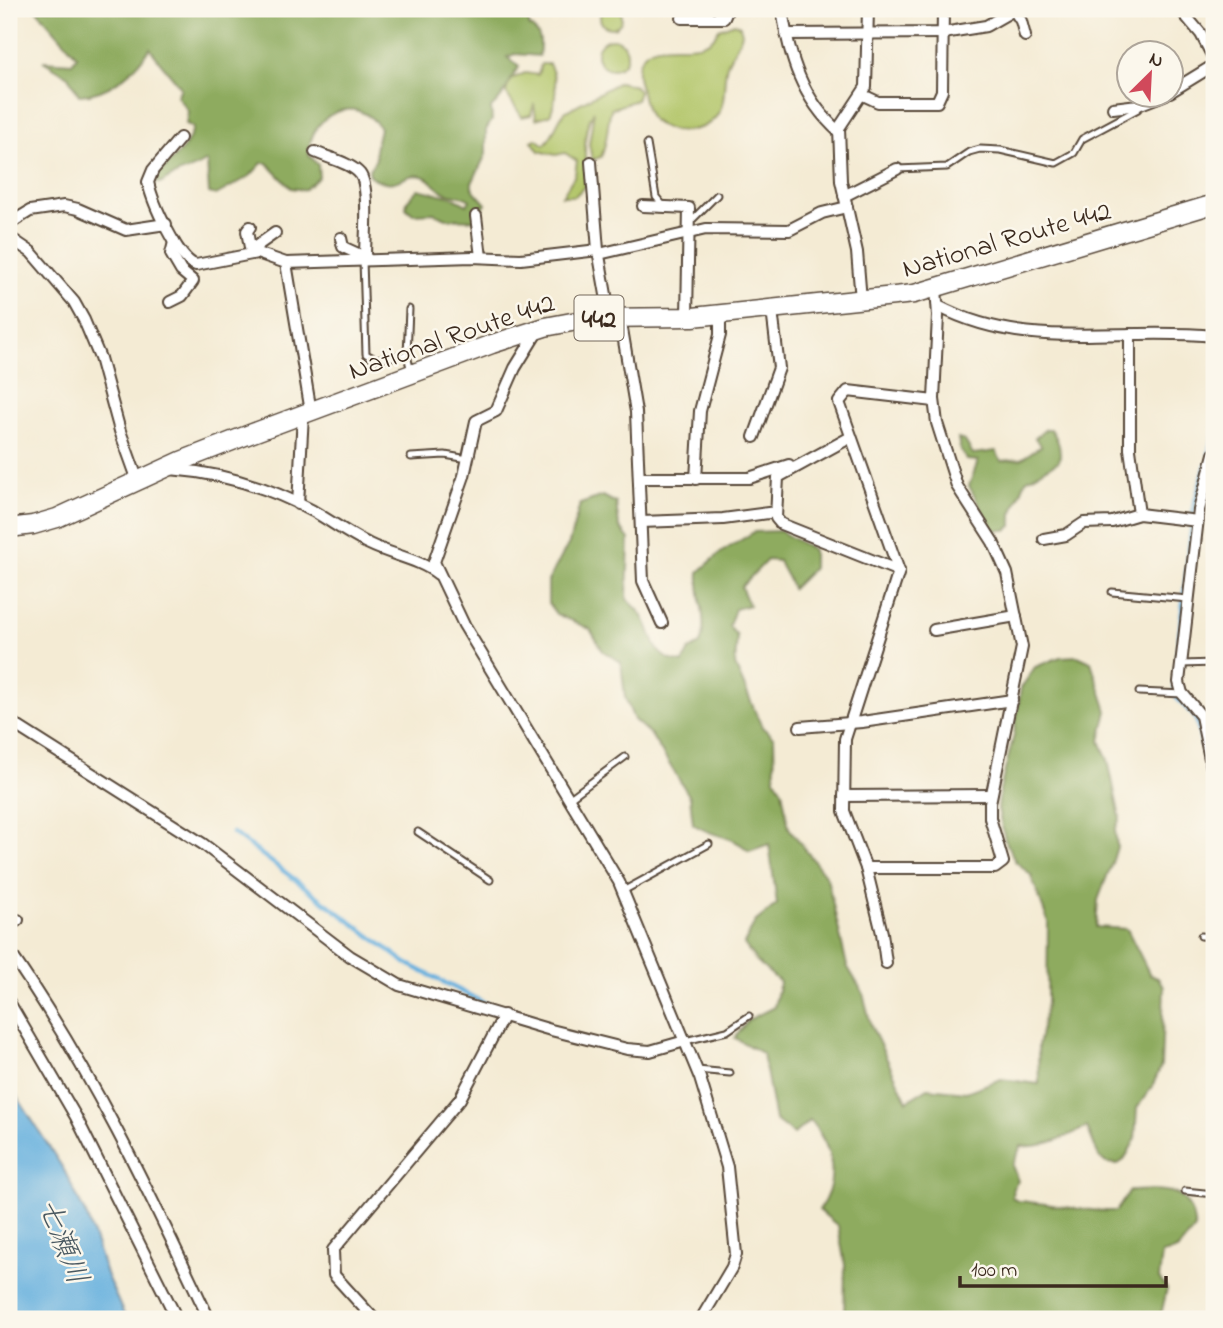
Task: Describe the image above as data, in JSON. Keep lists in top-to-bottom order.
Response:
{
  "streets": {
    "highway": ["National Route 442", "442"]
  },
  "water": ["七瀬川"],
  "scale_bar": "100 m",
  "north": "top right"
}
